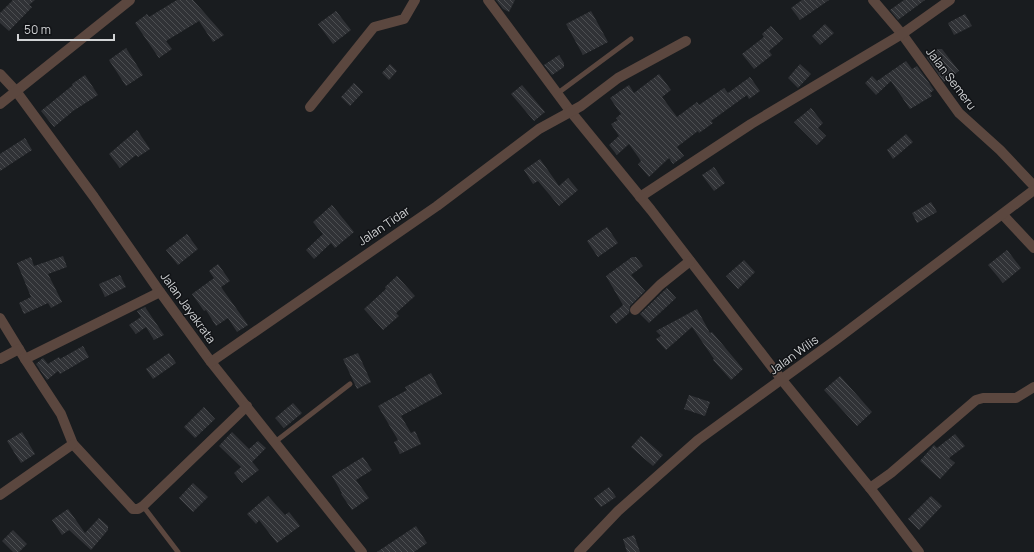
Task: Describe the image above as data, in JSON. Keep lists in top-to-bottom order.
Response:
{
  "streets": {
    "street": [
      "Jalan Semeru",
      "Jalan Tidar",
      "Jalan Jayakrata",
      "Jalan Wilis"
    ]
  },
  "crossings": [
    ["Jalan Tidar", "Jalan Jayakrata"]
  ],
  "scale_bar": "50 m"
}
